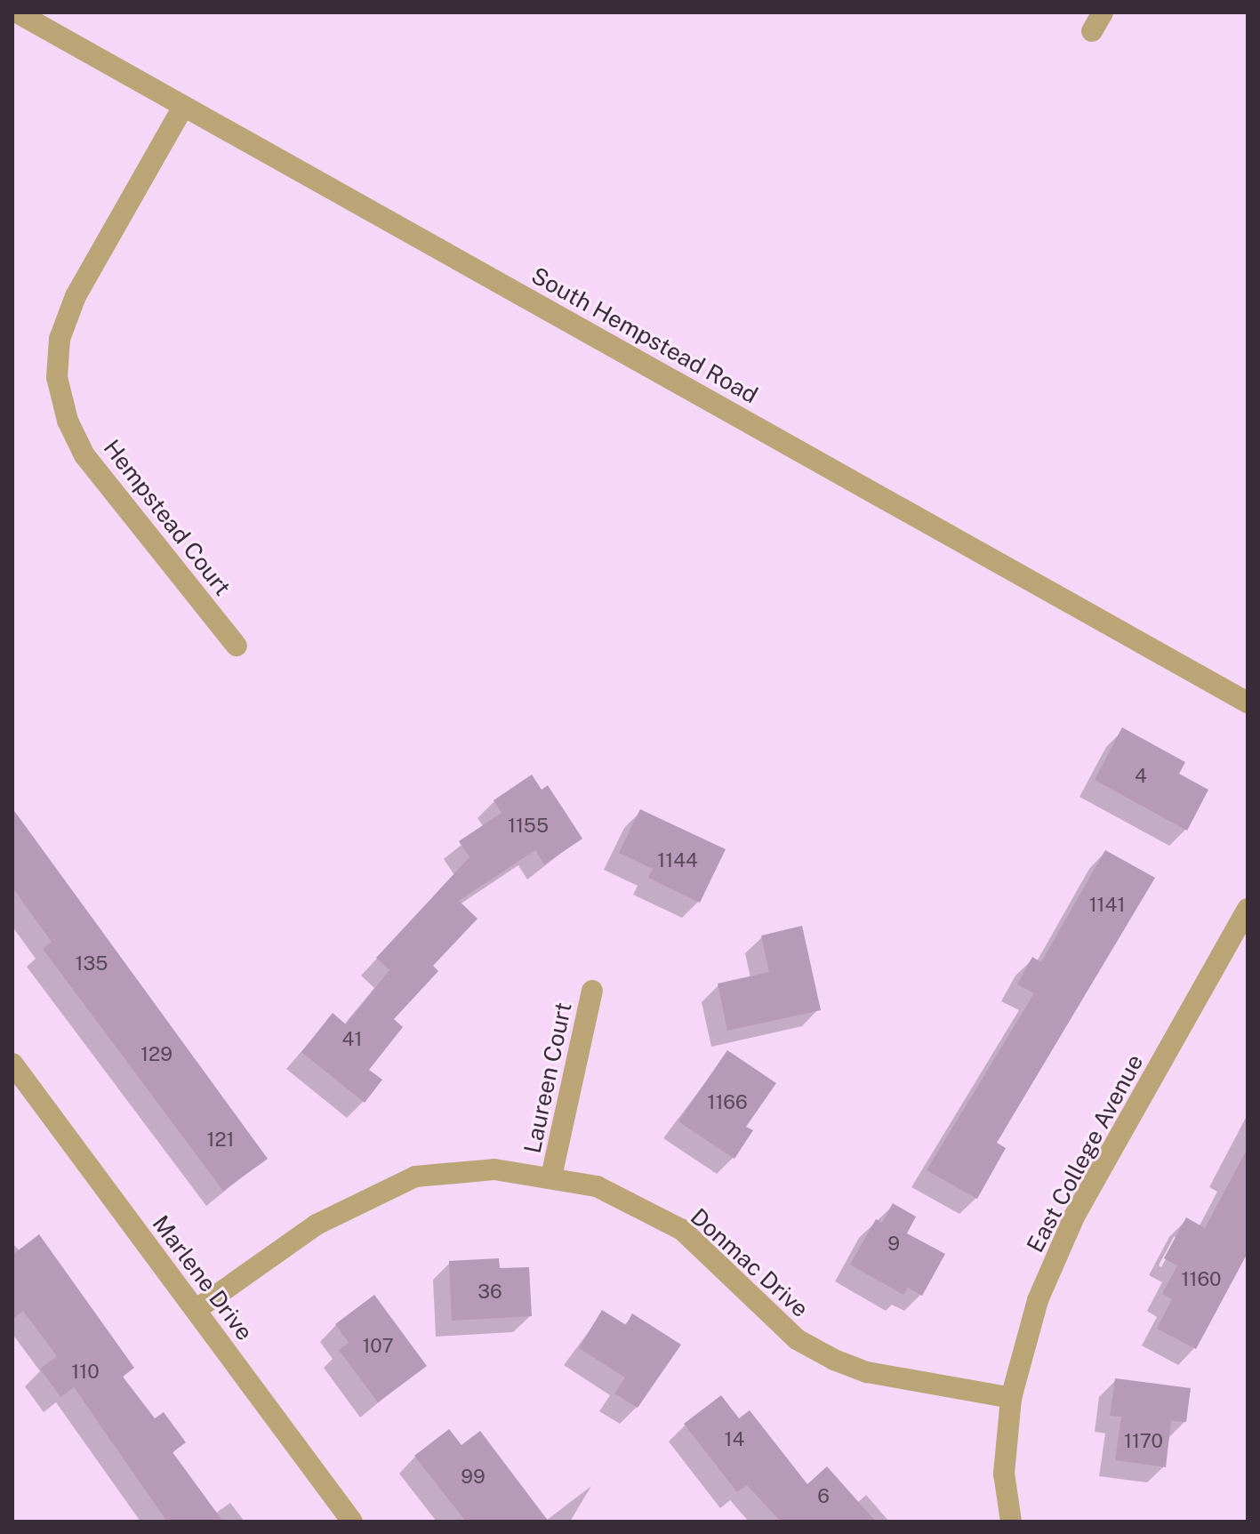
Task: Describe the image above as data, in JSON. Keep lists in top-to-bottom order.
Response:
{
  "streets": {
    "street": [
      "South Hempstead Road",
      "Hempstead Court",
      "Laureen Court",
      "East College Avenue",
      "Donmac Drive",
      "Marlene Drive"
    ]
  },
  "crossings": [
    ["South Hempstead Road", "Hempstead Court"],
    ["Laureen Court", "Donmac Drive"],
    ["East College Avenue", "Donmac Drive"],
    ["Donmac Drive", "Marlene Drive"]
  ],
  "house_numbers": [
    "4",
    "1155",
    "1144",
    "1141",
    "135",
    "41",
    "129",
    "1166",
    "121",
    "9",
    "1160",
    "36",
    "107",
    "110",
    "14",
    "1170",
    "99",
    "6"
  ]
}
